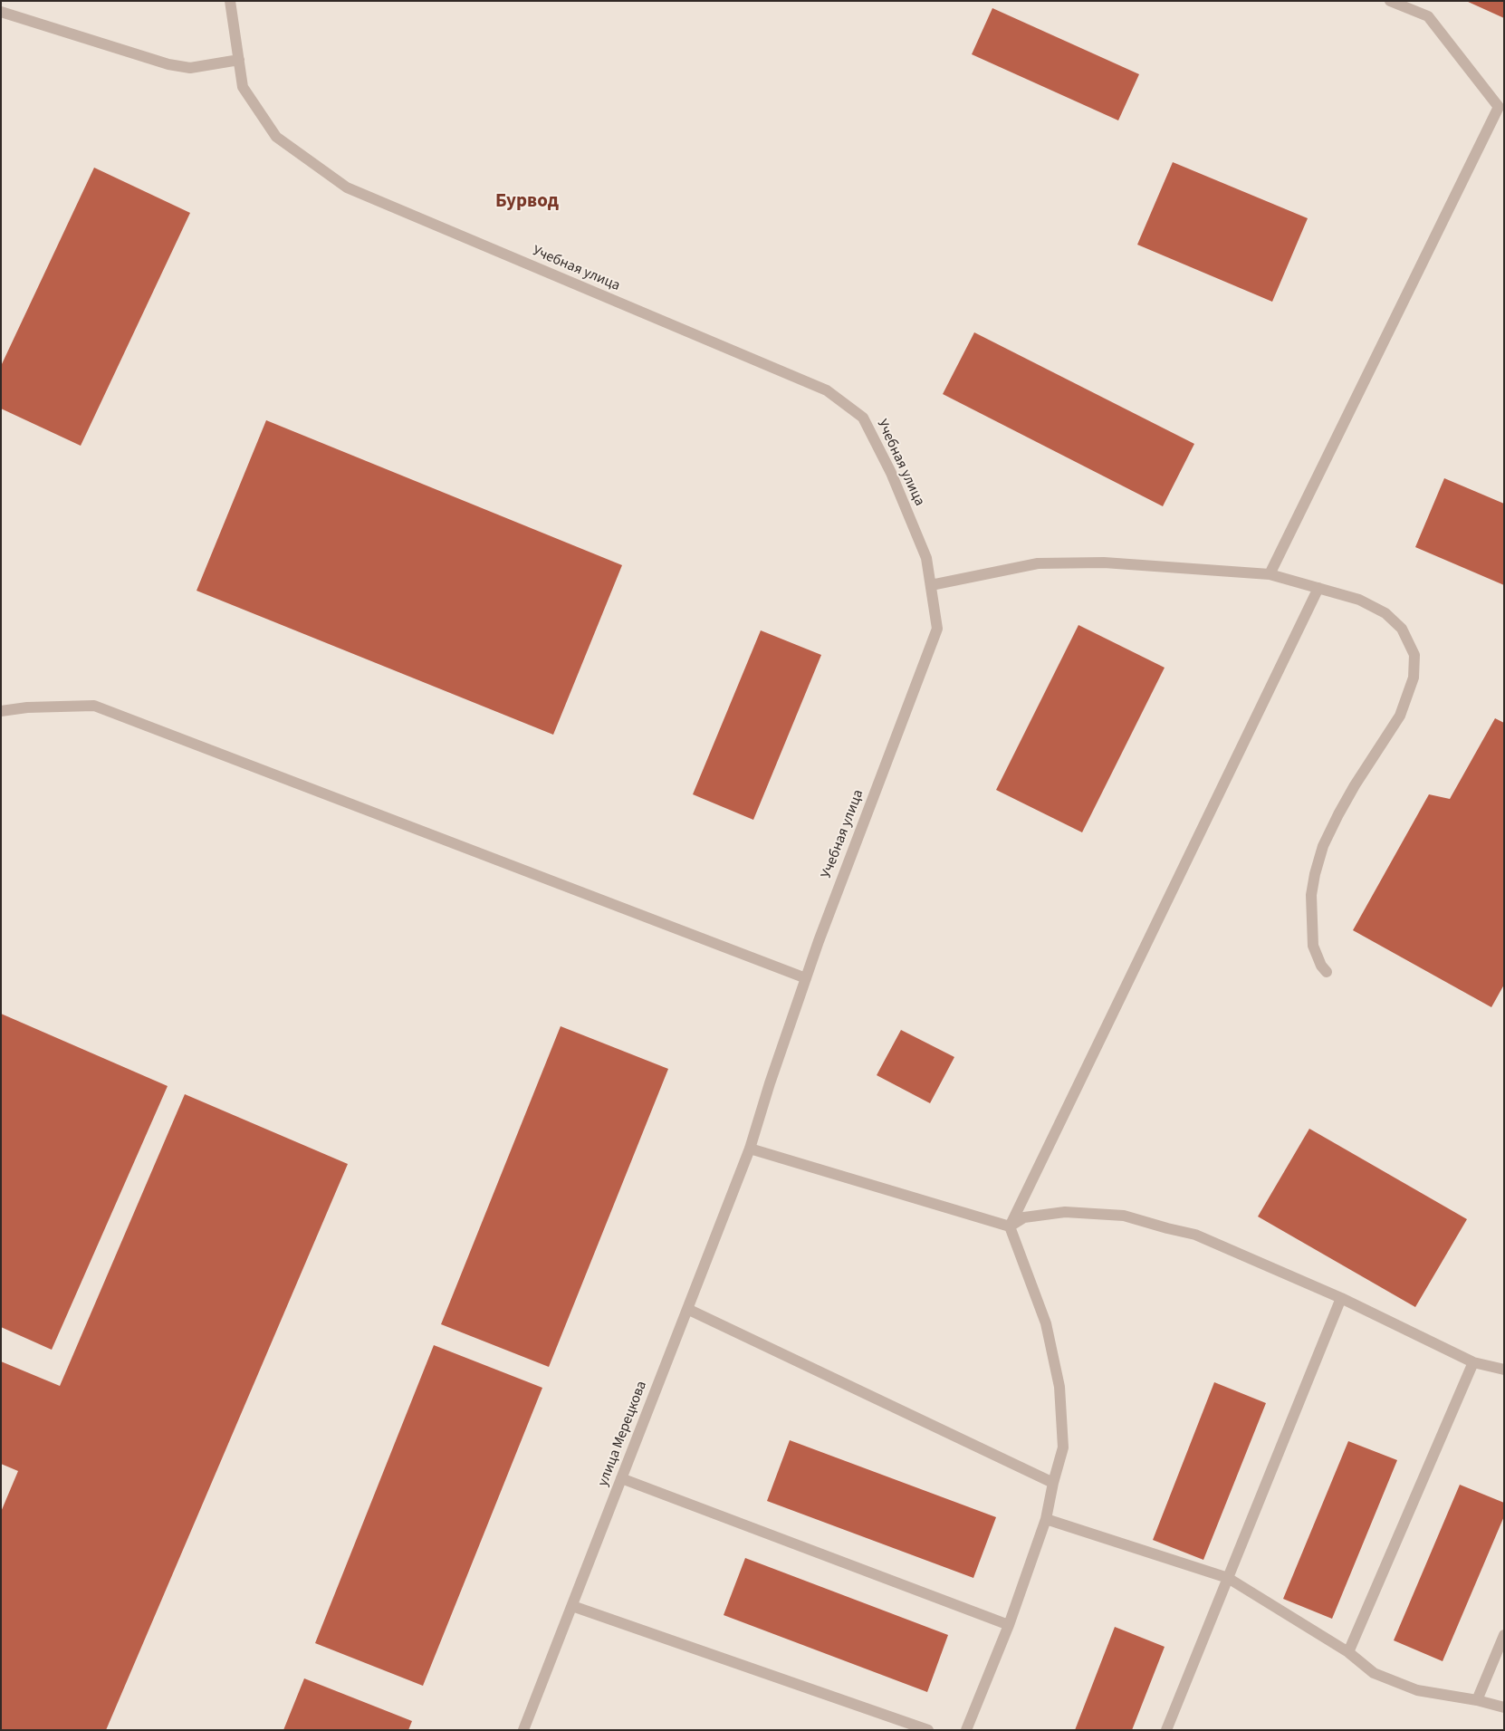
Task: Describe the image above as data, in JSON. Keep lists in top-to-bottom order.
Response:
{
  "streets": {
    "street": ["Учебная улица", "улица Мерецкова"]
  },
  "crossings": [
    ["Учебная улица", "улица Мерецкова"]
  ],
  "districts": ["Бурвод"]
}
